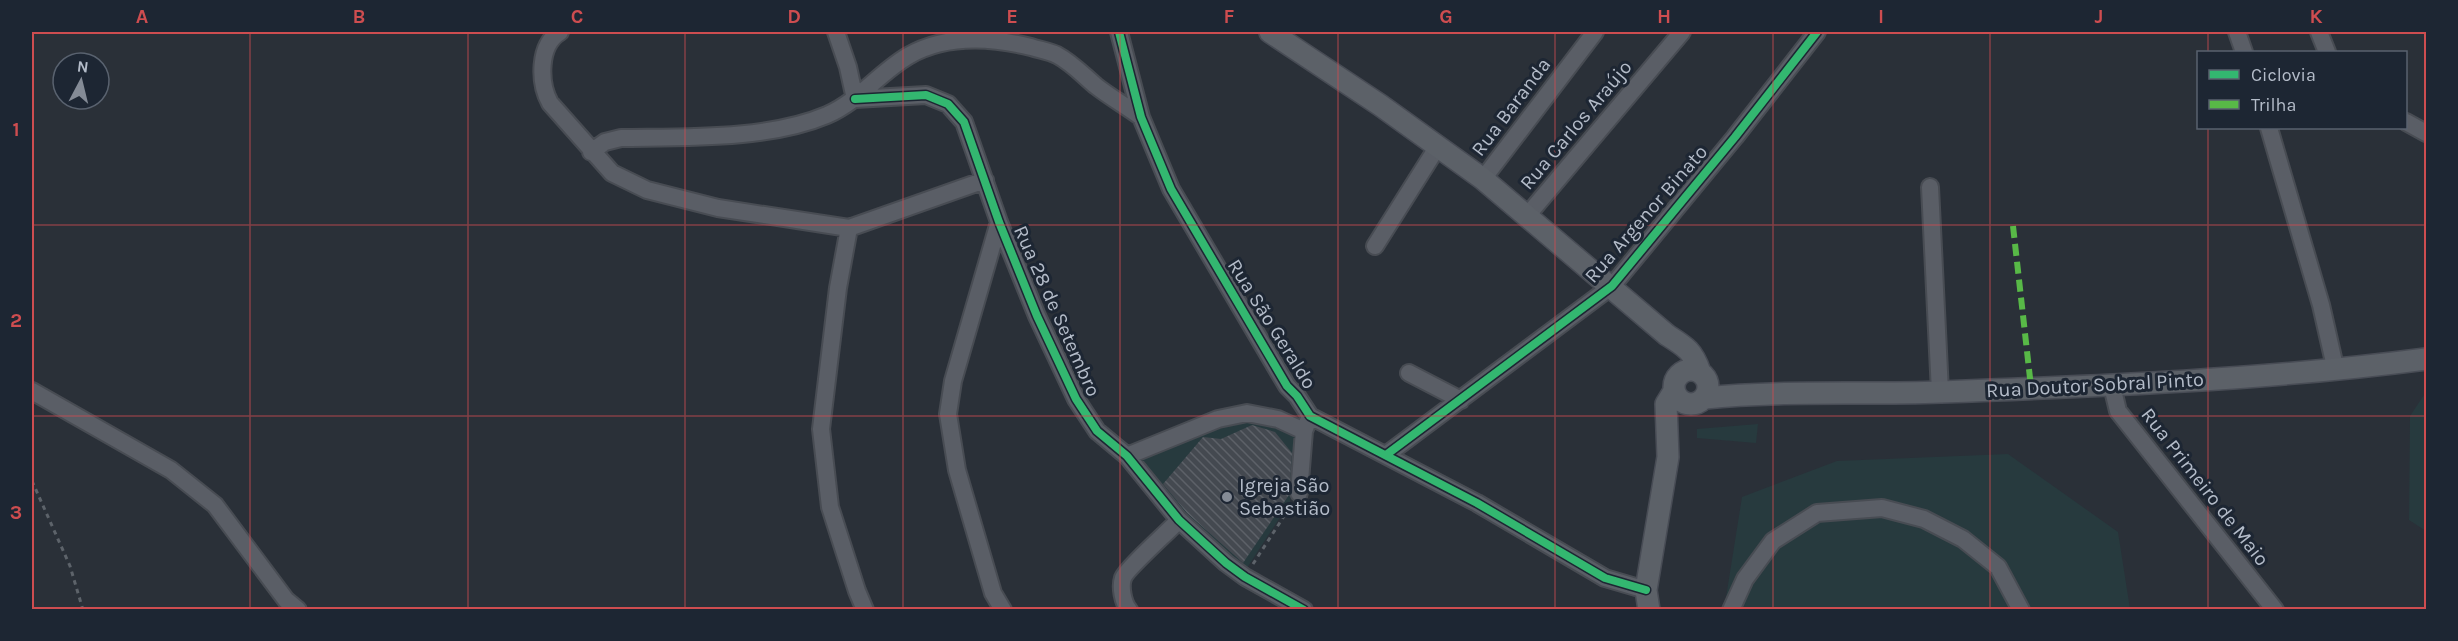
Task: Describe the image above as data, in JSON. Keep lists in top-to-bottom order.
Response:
{
  "streets": {
    "main road": ["Rua Doutor Sobral Pinto"],
    "street": [
      "Rua Baranda",
      "Rua Carlos Araújo",
      "Rua Argenor Binato",
      "Rua 28 de Setembro",
      "Rua São Geraldo",
      "Rua Primeiro de Maio"
    ]
  },
  "crossings": [
    ["Rua Argenor Binato", "Rua São Geraldo"],
    ["Rua Doutor Sobral Pinto", "Rua Primeiro de Maio"]
  ],
  "places": ["Igreja São Sebastião"],
  "legend": ["Ciclovia", "Trilha"],
  "north": "top",
  "grid": {
    "columns": [
      "A",
      "B",
      "C",
      "D",
      "E",
      "F",
      "G",
      "H",
      "I",
      "J",
      "K"
    ],
    "rows": ["1", "2", "3"]
  }
}
